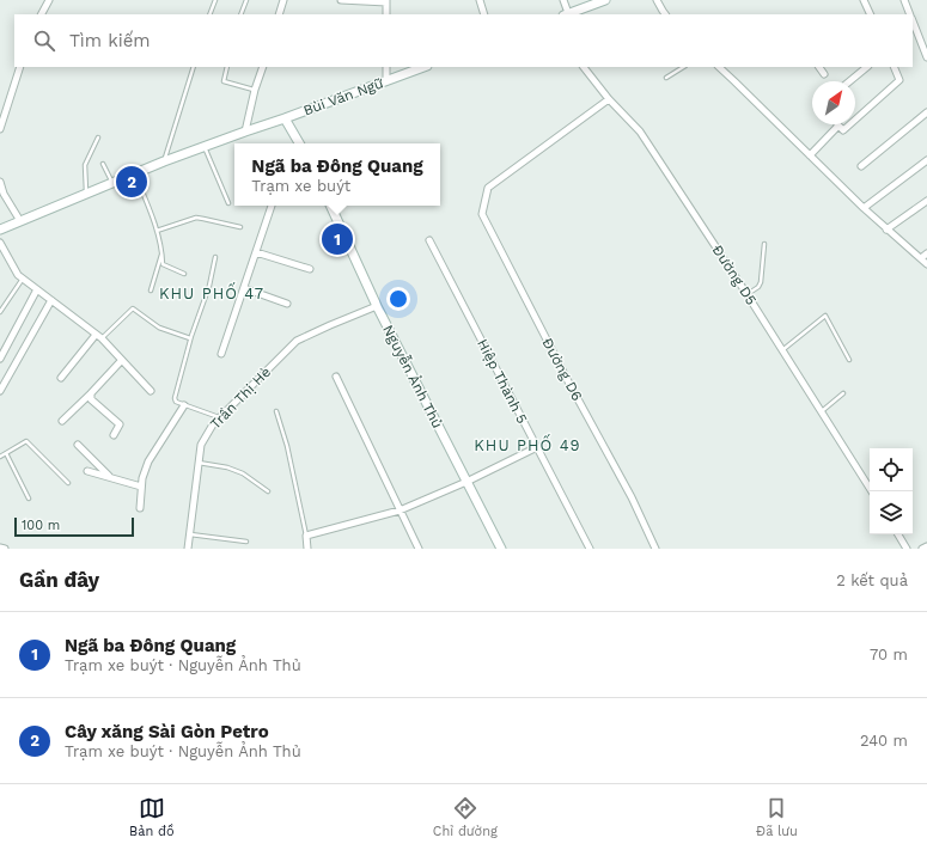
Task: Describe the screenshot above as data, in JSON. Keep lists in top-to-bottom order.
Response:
{
  "streets": {
    "main road": ["Bùi Văn Ngữ", "Nguyễn Ảnh Thủ"],
    "street": [
      "Đường D5",
      "Đường D6",
      "Hiệp Thành 5",
      "Trần Thị Hè"
    ]
  },
  "crossings": [
    ["Đường D5", "Đường D6"],
    ["Nguyễn Ảnh Thủ", "Trần Thị Hè"]
  ],
  "districts": ["KHU PHỐ 47", "KHU PHỐ 49"],
  "scale_bar": "100 m",
  "north": "top right",
  "page": {
    "search": "Tìm kiếm",
    "popup": ["Ngã ba Đông Quang", "Trạm xe buýt"],
    "pins": ["2", "1"],
    "scale": "100 m",
    "heading": ["Gần đây", "2 kết quả"],
    "list": [
      {
        "mark": "1",
        "name": "Ngã ba Đông Quang",
        "note": "Trạm xe buýt · Nguyễn Ảnh Thủ",
        "value": "70 m"
      },
      {
        "mark": "2",
        "name": "Cây xăng Sài Gòn Petro",
        "note": "Trạm xe buýt · Nguyễn Ảnh Thủ",
        "value": "240 m"
      }
    ],
    "nav": ["Bản đồ", "Chỉ đường", "Đã lưu"]
  }
}
